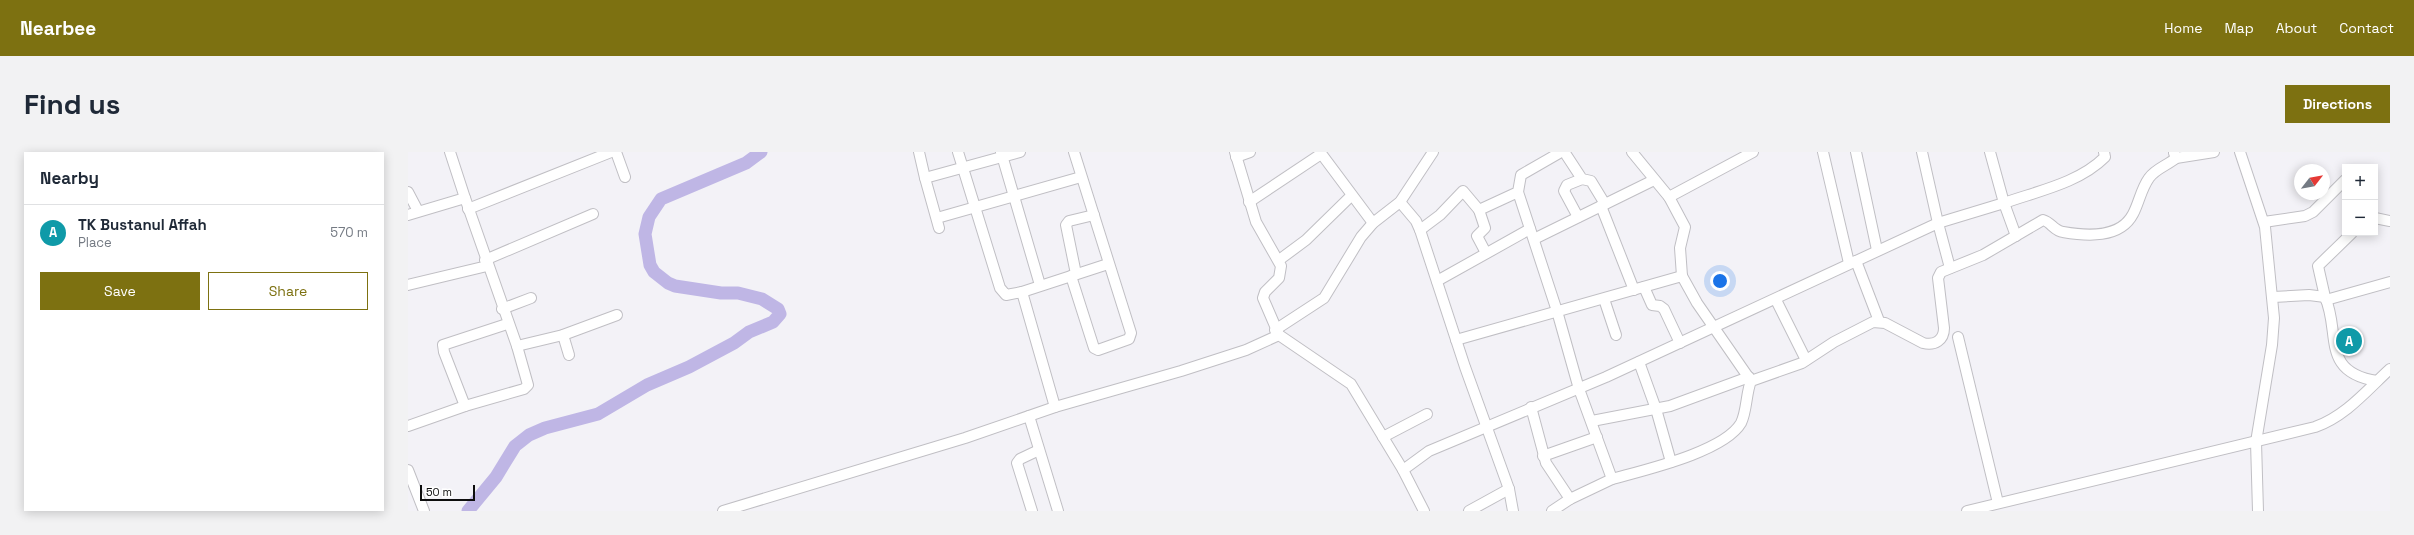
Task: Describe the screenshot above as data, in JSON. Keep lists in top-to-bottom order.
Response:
{
  "scale_bar": "50 m",
  "north": "top right",
  "page": {
    "header": "Nearbee",
    "nav": [
      "Home",
      "Map",
      "About",
      "Contact"
    ],
    "buttons": [
      "Directions",
      ["Save", "Share"]
    ],
    "title": "Find us",
    "heading": "Nearby",
    "map_buttons": ["+", "−"],
    "list": [
      {
        "mark": "A",
        "name": "TK Bustanul Affah",
        "note": "Place",
        "value": "570 m"
      }
    ],
    "pins": "A",
    "scale": "50 m"
  }
}
